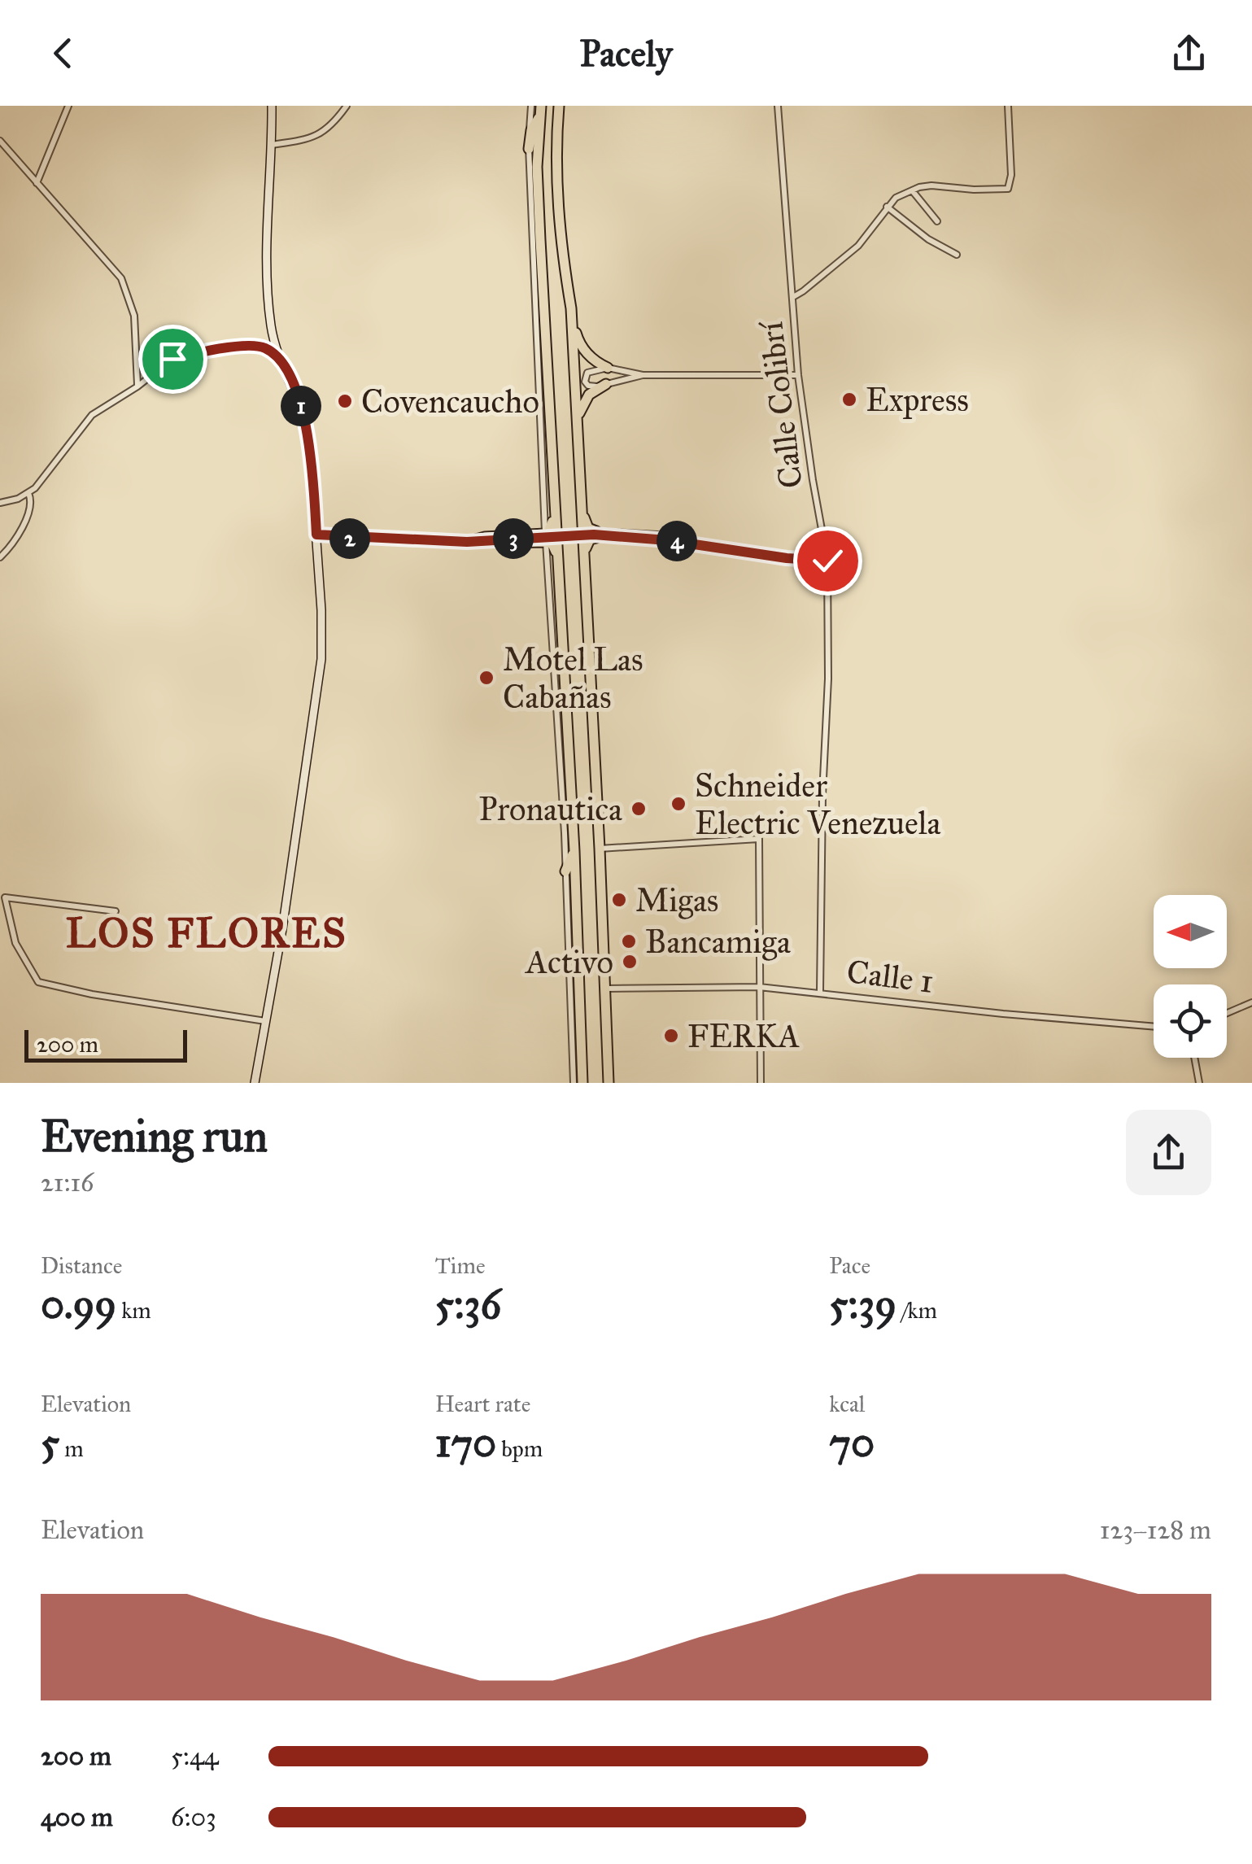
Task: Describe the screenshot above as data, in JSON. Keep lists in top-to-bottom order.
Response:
{
  "streets": {
    "street": ["Calle Colibrí", "Calle 1"]
  },
  "crossings": [
    ["Calle Colibrí", "Calle 1"]
  ],
  "districts": ["LOS FLORES"],
  "places": [
    "Express",
    "Covencaucho",
    "Motel Las Cabañas",
    "Schneider Electric Venezuela",
    "Pronautica",
    "Migas",
    "Bancamiga",
    "Activo",
    "FERKA"
  ],
  "scale_bar": "200 m",
  "north": "left",
  "page": {
    "header": "Pacely",
    "pins": [
      "1",
      "2",
      "3",
      "4"
    ],
    "scale": "200 m",
    "heading": ["Evening run", "21:16"],
    "stats": [
      ["Distance", "0.99 km"],
      ["Time", "5:36"],
      ["Pace", "5:39 /km"],
      ["Elevation", "5 m"],
      ["Heart rate", "170 bpm"],
      ["kcal", "70"]
    ],
    "chart": ["Elevation", "123–128 m"],
    "list": [
      {
        "name": "200 m",
        "note": "5:44"
      },
      {
        "name": "400 m",
        "note": "6:03"
      }
    ]
  }
}
